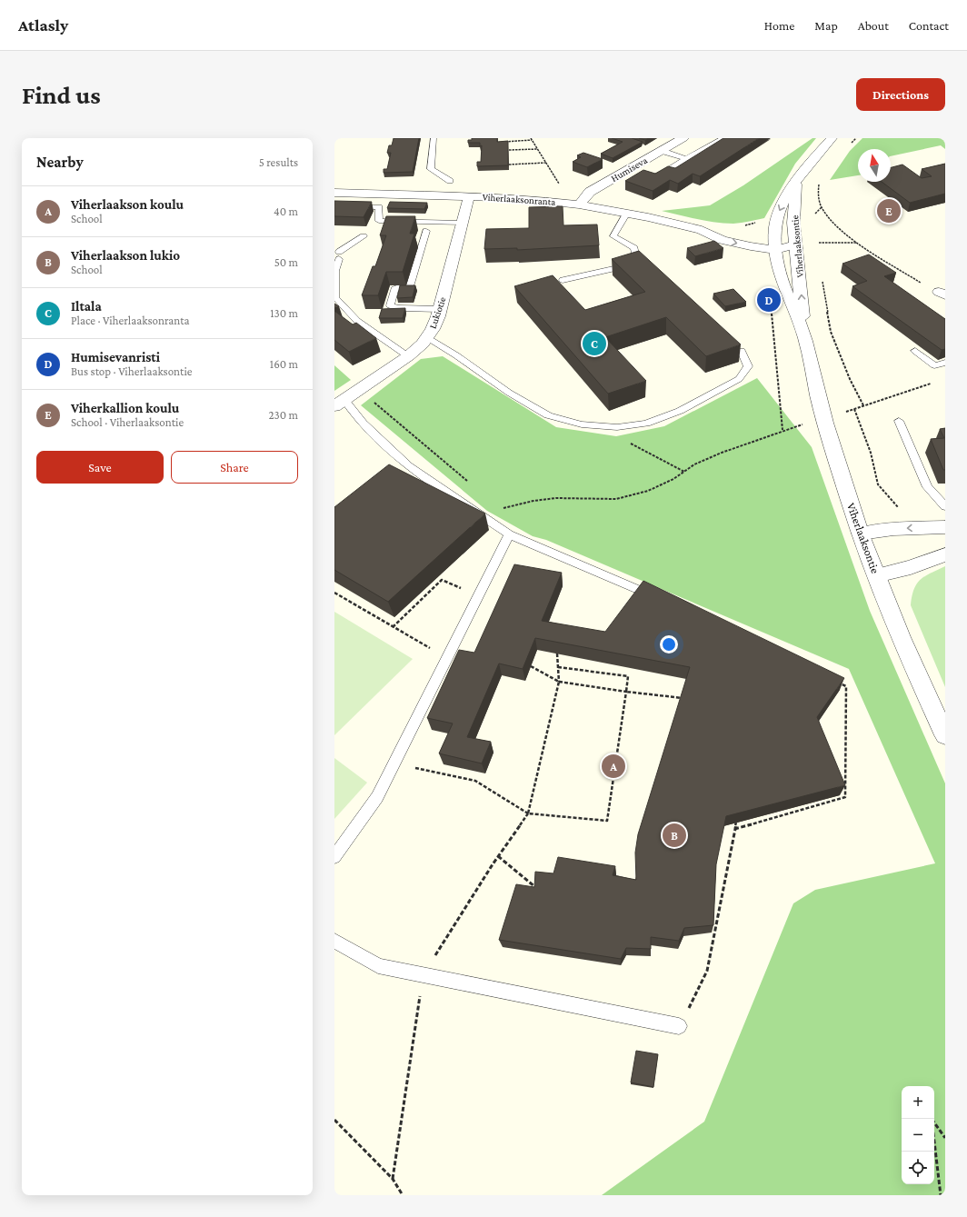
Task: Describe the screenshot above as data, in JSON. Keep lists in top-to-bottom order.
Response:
{
  "streets": {
    "street": [
      "Humiseva",
      "Viherlaaksonranta",
      "Viherlaaksontie",
      "Lukiotie"
    ]
  },
  "crossings": [
    ["Humiseva", "Viherlaaksonranta"],
    ["Viherlaaksonranta", "Viherlaaksontie"],
    ["Viherlaaksonranta", "Lukiotie"]
  ],
  "north": "top",
  "page": {
    "header": "Atlasly",
    "nav": [
      "Home",
      "Map",
      "About",
      "Contact"
    ],
    "buttons": [
      "Directions",
      ["Save", "Share"]
    ],
    "title": "Find us",
    "heading": ["Nearby", "5 results"],
    "list": [
      {
        "mark": "A",
        "name": "Viherlaakson koulu",
        "note": "School",
        "value": "40 m"
      },
      {
        "mark": "B",
        "name": "Viherlaakson lukio",
        "note": "School",
        "value": "50 m"
      },
      {
        "mark": "C",
        "name": "Iltala",
        "note": "Place · Viherlaaksonranta",
        "value": "130 m"
      },
      {
        "mark": "D",
        "name": "Humisevanristi",
        "note": "Bus stop · Viherlaaksontie",
        "value": "160 m"
      },
      {
        "mark": "E",
        "name": "Viherkallion koulu",
        "note": "School · Viherlaaksontie",
        "value": "230 m"
      }
    ],
    "pins": [
      "E",
      "D",
      "C",
      "A",
      "B"
    ],
    "map_buttons": ["+", "−"]
  }
}
